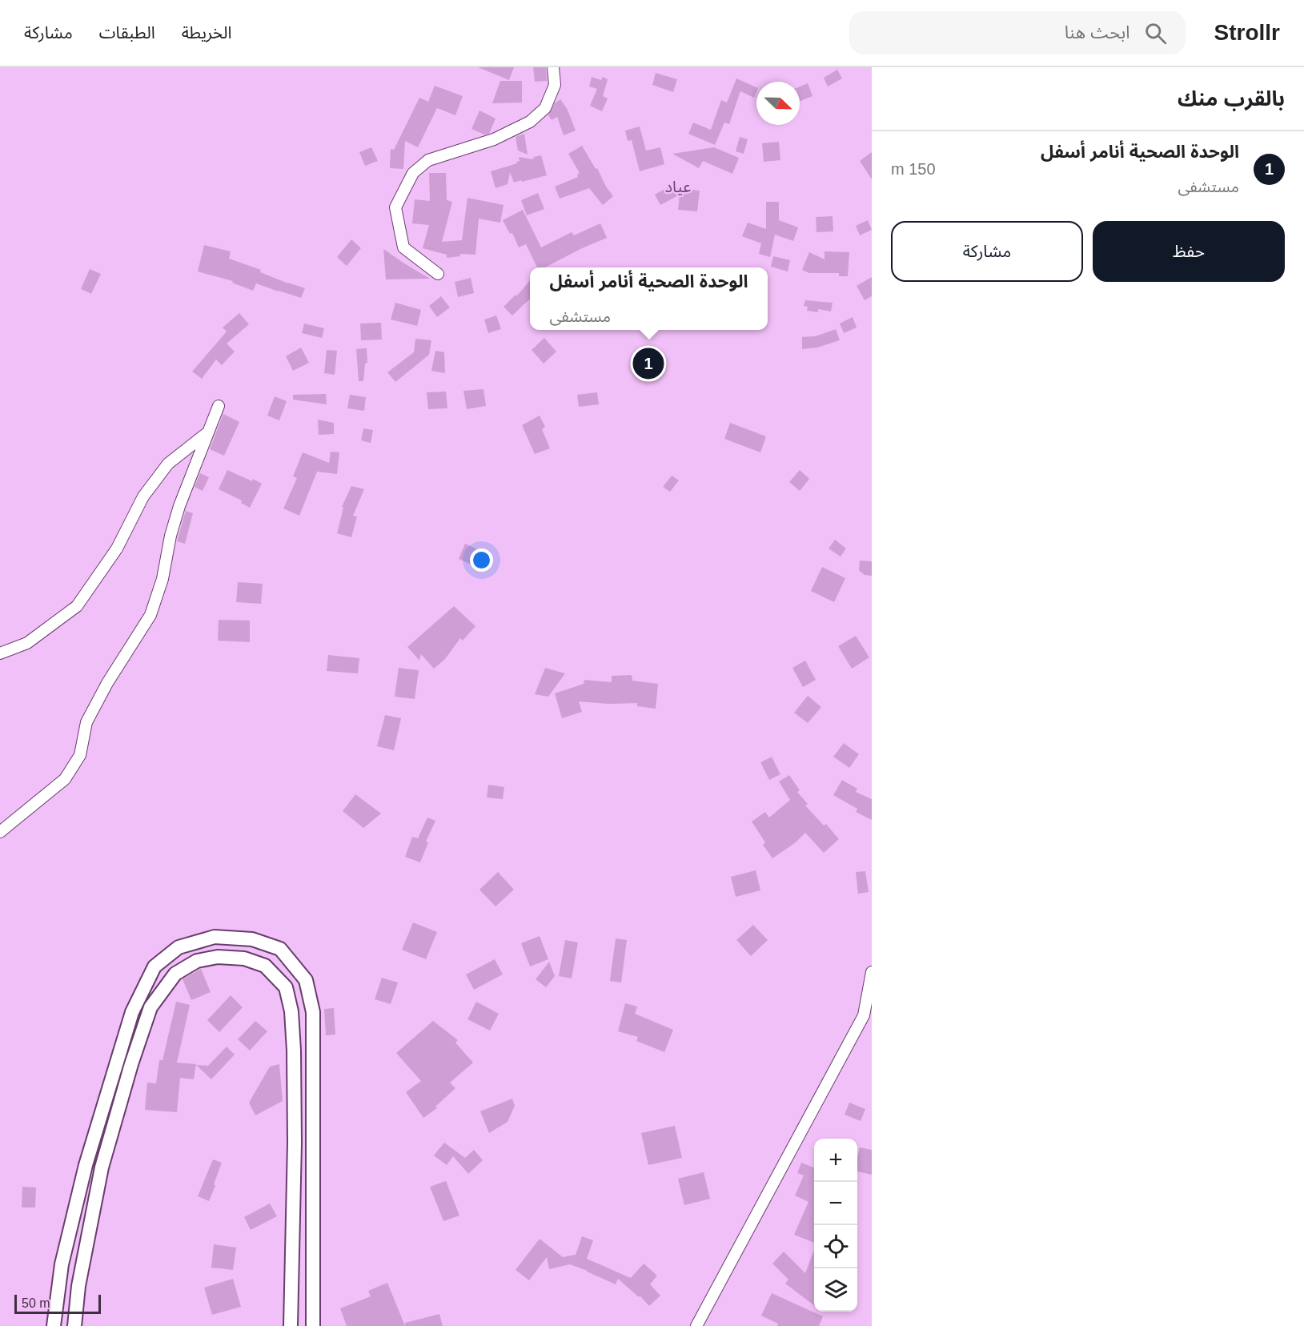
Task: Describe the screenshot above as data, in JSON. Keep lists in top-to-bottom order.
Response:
{
  "districts": ["عياد"],
  "scale_bar": "50 m",
  "north": "bottom right",
  "page": {
    "header": "Strollr",
    "search": "ابحث هنا",
    "nav": ["الخريطة", "الطبقات", "مشاركة"],
    "heading": "بالقرب منك",
    "list": [
      {
        "mark": "1",
        "name": "الوحدة الصحية أنامر أسفل",
        "note": "مستشفى",
        "value": "150 m"
      }
    ],
    "buttons": ["حفظ", "مشاركة"],
    "popup": ["الوحدة الصحية أنامر أسفل", "مستشفى"],
    "pins": "1",
    "map_buttons": ["+", "−"],
    "scale": "50 m"
  }
}
